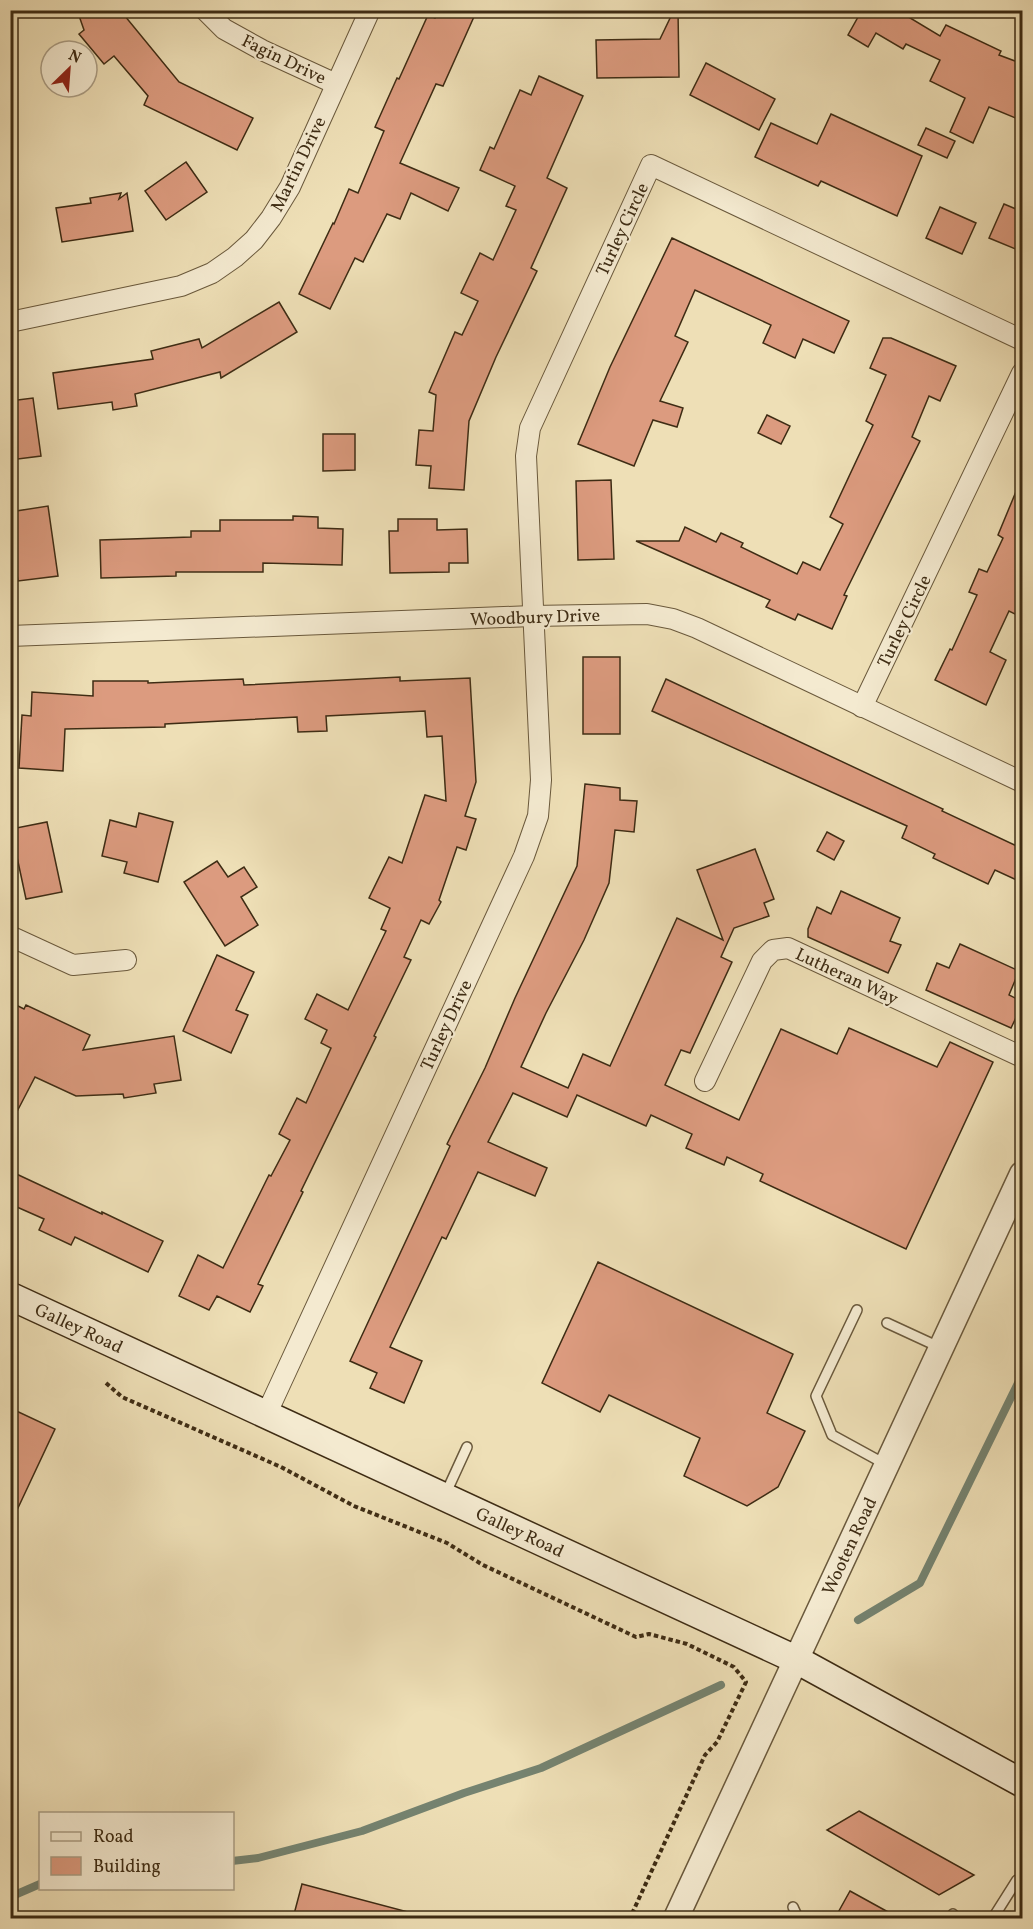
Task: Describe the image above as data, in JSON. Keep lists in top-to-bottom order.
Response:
{
  "streets": {
    "main road": ["Galley Road"],
    "street": [
      "Fagin Drive",
      "Martin Drive",
      "Turley Circle",
      "Woodbury Drive",
      "Lutheran Way",
      "Turley Drive",
      "Wooten Road"
    ]
  },
  "crossings": [
    ["Fagin Drive", "Martin Drive"],
    ["Turley Circle", "Woodbury Drive"],
    ["Turley Circle", "Turley Drive"],
    ["Woodbury Drive", "Turley Drive"],
    ["Turley Drive", "Galley Road"],
    ["Galley Road", "Wooten Road"]
  ],
  "legend": ["Road", "Building"],
  "north": "top right"
}
